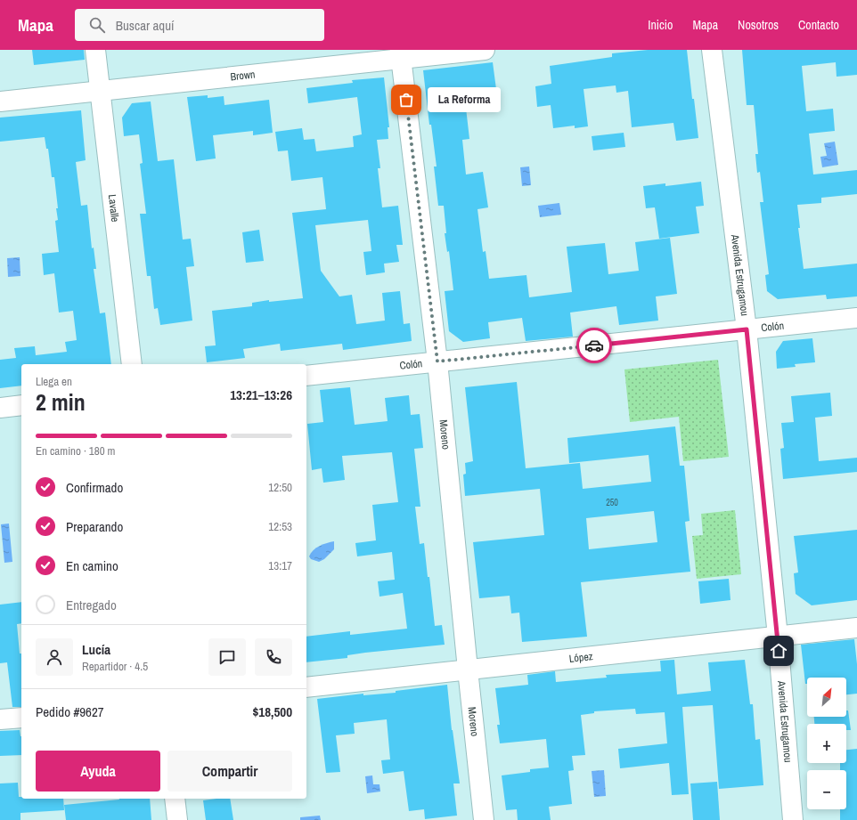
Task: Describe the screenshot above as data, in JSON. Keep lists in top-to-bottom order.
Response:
{
  "streets": {
    "street": [
      "Brown",
      "Lavalle",
      "Avenida Estrugamou",
      "Colón",
      "Moreno",
      "López"
    ]
  },
  "crossings": [
    ["Brown", "Lavalle"],
    ["Brown", "Moreno"],
    ["Avenida Estrugamou", "Colón"],
    ["Avenida Estrugamou", "López"],
    ["Colón", "Moreno"],
    ["Moreno", "López"]
  ],
  "places": ["La Reforma"],
  "house_numbers": ["250"],
  "north": "top right",
  "page": {
    "header": "Mapa",
    "search": "Buscar aquí",
    "nav": [
      "Inicio",
      "Mapa",
      "Nosotros",
      "Contacto"
    ],
    "bubble": "La Reforma",
    "heading": ["2 min", "Llega en", "13:21–13:26"],
    "panel": [
      "Lucía",
      "Repartidor · 4.5",
      "Pedido #9627",
      "$18,500"
    ],
    "bar": "En camino · 180 m",
    "list": [
      ["Confirmado", "12:50"],
      ["Preparando", "12:53"],
      ["En camino", "13:17"],
      "Entregado"
    ],
    "map_buttons": ["+", "−"],
    "buttons": ["Ayuda", "Compartir"]
  }
}
